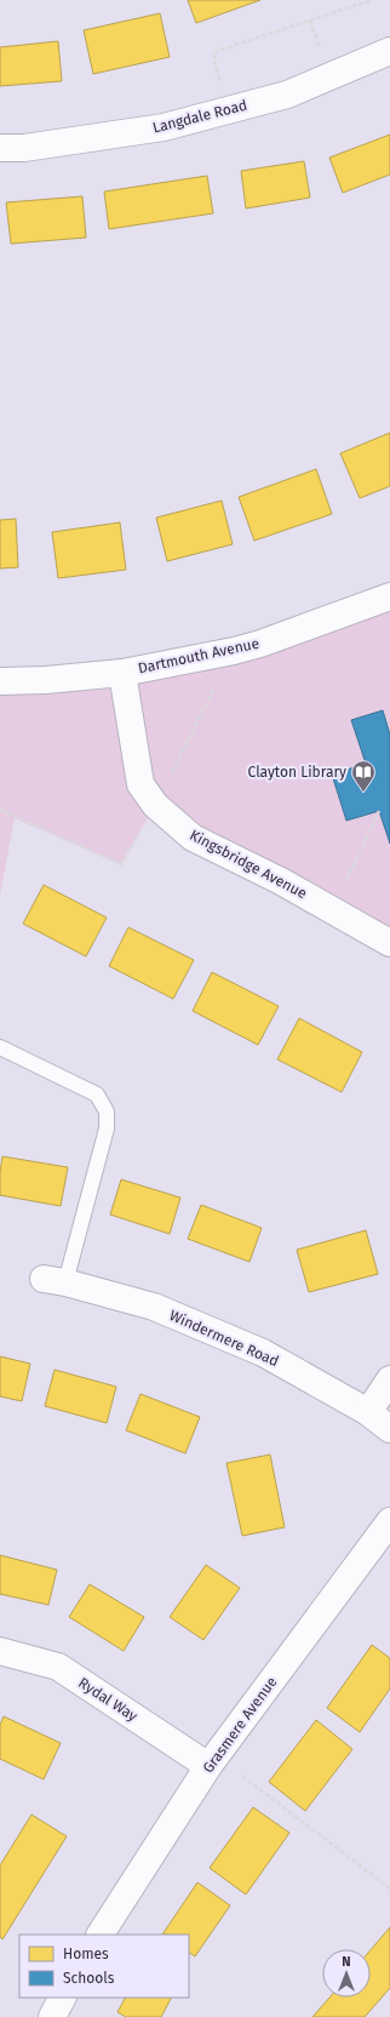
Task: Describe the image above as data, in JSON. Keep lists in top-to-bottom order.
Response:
{
  "streets": {
    "street": [
      "Langdale Road",
      "Dartmouth Avenue",
      "Kingsbridge Avenue",
      "Windermere Road",
      "Rydal Way",
      "Grasmere Avenue"
    ]
  },
  "crossings": [
    ["Dartmouth Avenue", "Kingsbridge Avenue"],
    ["Rydal Way", "Grasmere Avenue"]
  ],
  "places": {
    "library": ["Clayton Library"]
  },
  "legend": ["Homes", "Schools"],
  "north": "top"
}
